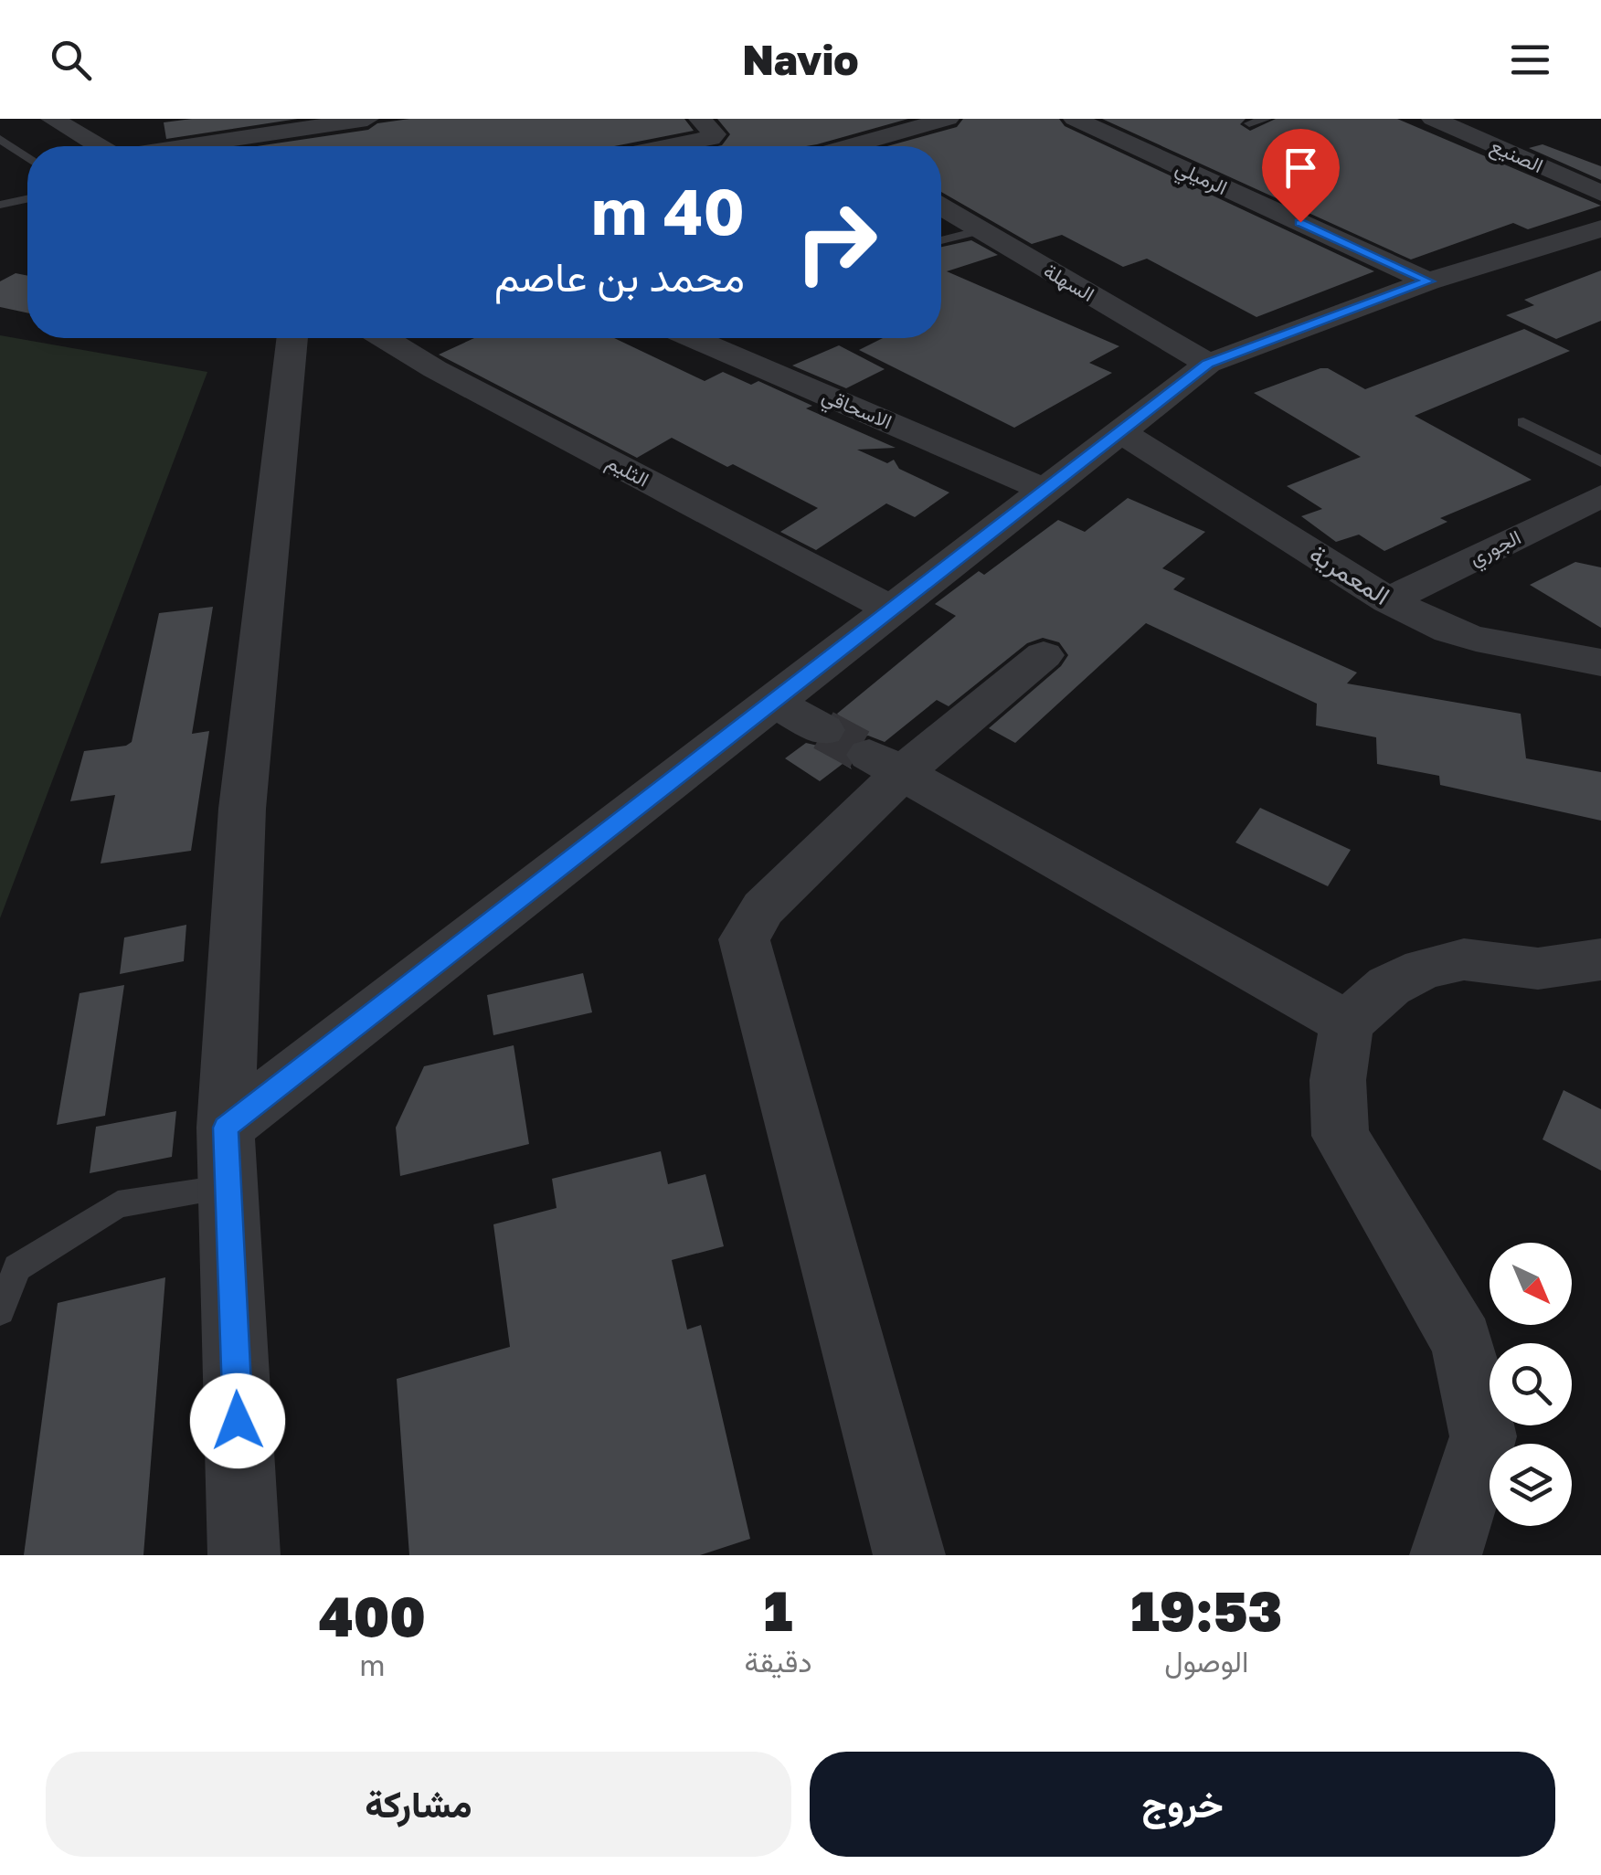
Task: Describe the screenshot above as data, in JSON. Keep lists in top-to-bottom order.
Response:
{
  "streets": {
    "street": [
      "الصنيع",
      "الرميلي",
      "السهلة",
      "الاسحاقي",
      "الثليم",
      "الجوري",
      "المعمرية"
    ]
  },
  "crossings": [
    ["الجوري", "المعمرية"]
  ],
  "north": "bottom right",
  "page": {
    "header": "Navio",
    "turn": ["40 m", "محمد بن عاصم"],
    "eta": [
      "19:53",
      "الوصول",
      "1",
      "دقيقة",
      "400",
      "m"
    ],
    "buttons": ["خروج", "مشاركة"]
  }
}
